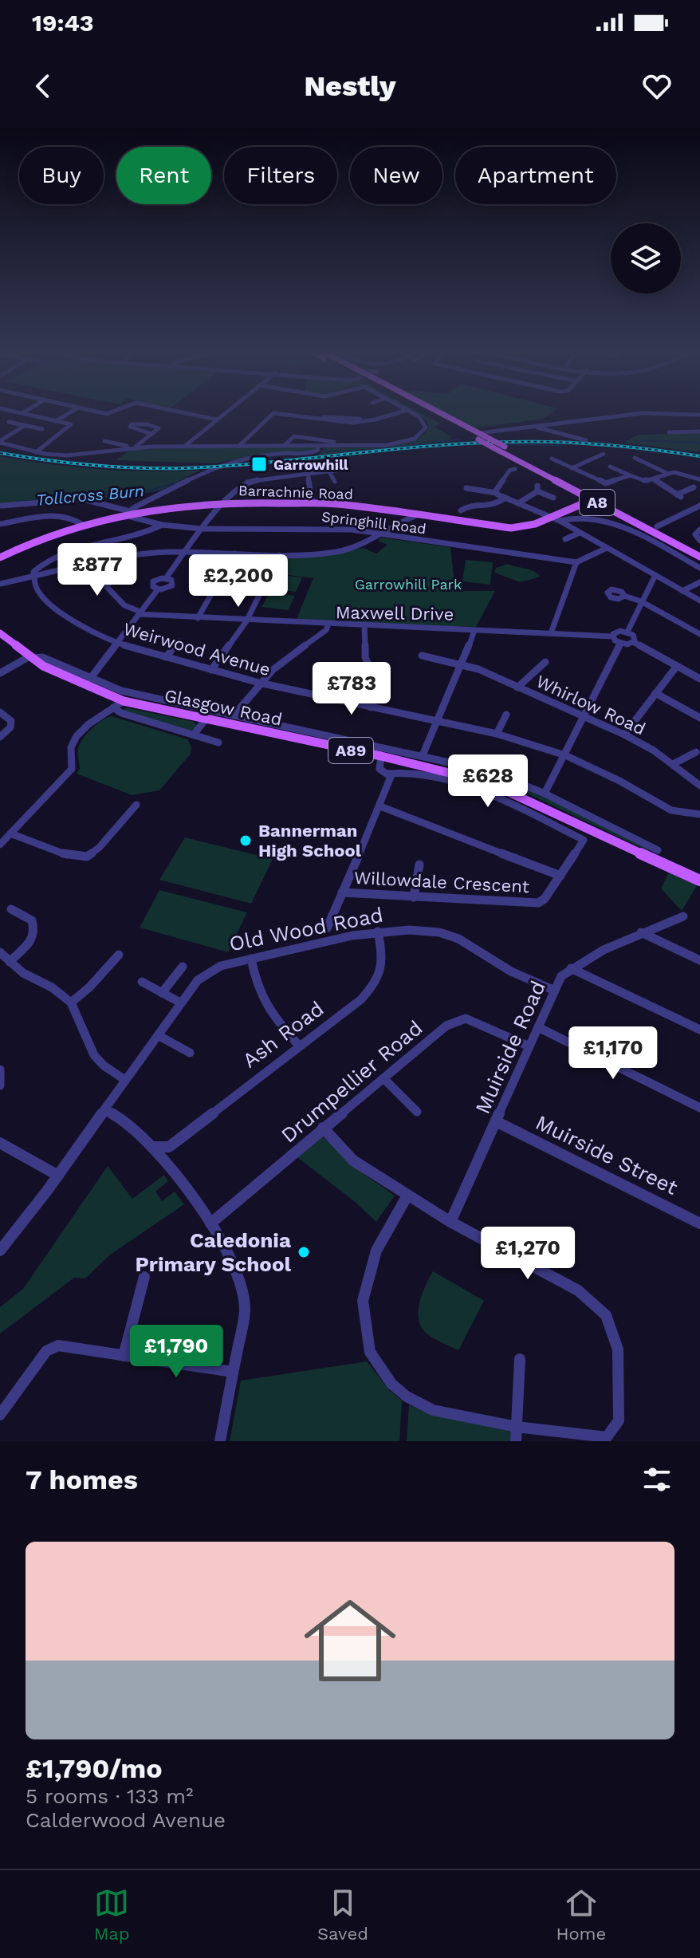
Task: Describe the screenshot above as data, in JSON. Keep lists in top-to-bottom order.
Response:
{
  "streets": {
    "main road": [
      "Barrachnie Road",
      "A8",
      "Glasgow Road",
      "A89"
    ],
    "street": [
      "Springhill Road",
      "Maxwell Drive",
      "Weirwood Avenue",
      "Whirlow Road",
      "Willowdale Crescent",
      "Old Wood Road",
      "Ash Road",
      "Muirside Road",
      "Drumpellier Road",
      "Muirside Street"
    ]
  },
  "crossings": [
    ["Barrachnie Road", "A8"],
    ["Barrachnie Road", "Springhill Road"],
    ["Old Wood Road", "Ash Road"],
    ["Old Wood Road", "Muirside Road"],
    ["Muirside Road", "Drumpellier Road"],
    ["Muirside Road", "Muirside Street"]
  ],
  "water": ["Tollcross Burn"],
  "parks": ["Garrowhill Park"],
  "places": {
    "transit": ["Garrowhill"],
    "other": ["Bannerman High School", "Caledonia Primary School"]
  },
  "page": {
    "status": "19:43",
    "header": "Nestly",
    "chip": [
      "Buy",
      "Rent",
      "Filters",
      "New",
      "Apartment"
    ],
    "price": [
      "£877",
      "£2,200",
      "£783",
      "£628",
      "£1,170",
      "£1,270",
      "£1,790"
    ],
    "heading": "7 homes",
    "list": [
      {
        "name": "£1,790/mo",
        "note": "5 rooms · 133 m² · Calderwood Avenue"
      }
    ],
    "tabs": ["Map", "Saved", "Home"]
  }
}
